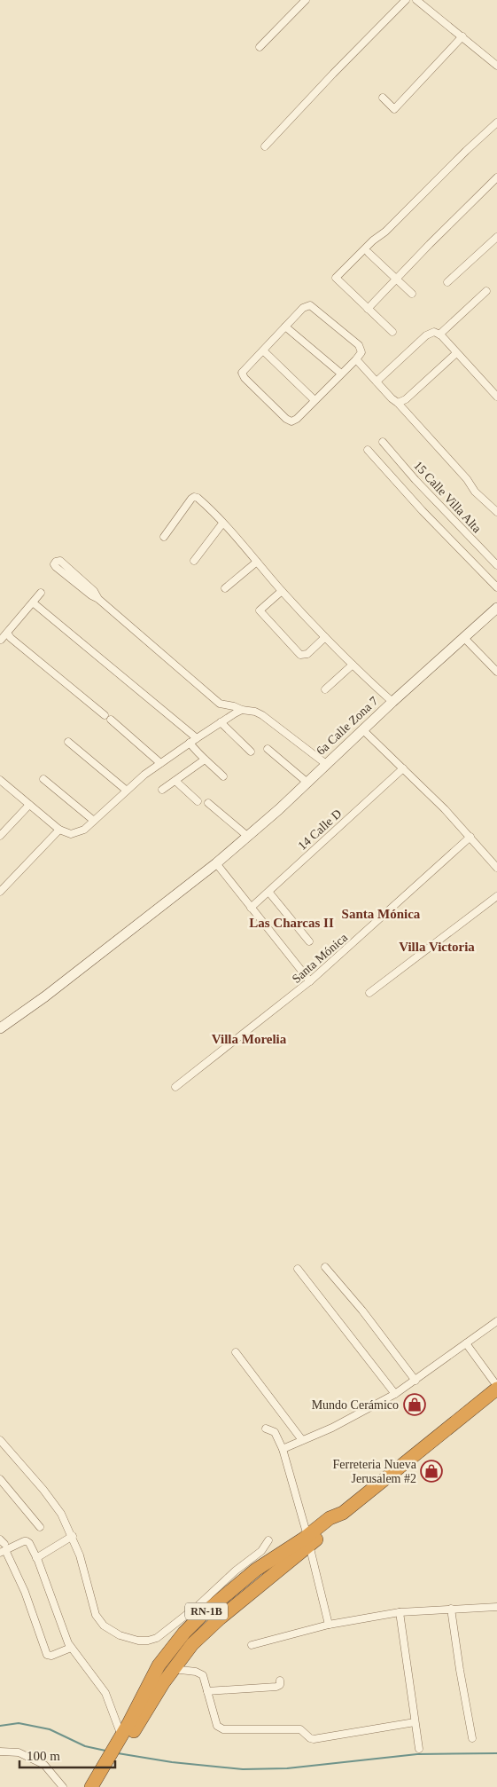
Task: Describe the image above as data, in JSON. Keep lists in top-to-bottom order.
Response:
{
  "streets": {
    "highway": ["RN-1B"],
    "street": [
      "15 Calle Villa Alta",
      "6a Calle Zona 7",
      "14 Calle D",
      "Santa Mónica"
    ]
  },
  "districts": [
    "Santa Mónica",
    "Las Charcas II",
    "Villa Victoria",
    "Villa Morelia"
  ],
  "places": {
    "shop": ["Mundo Cerámico", "Ferreteria Nueva Jerusalem #2"]
  },
  "scale_bar": "100 m"
}
